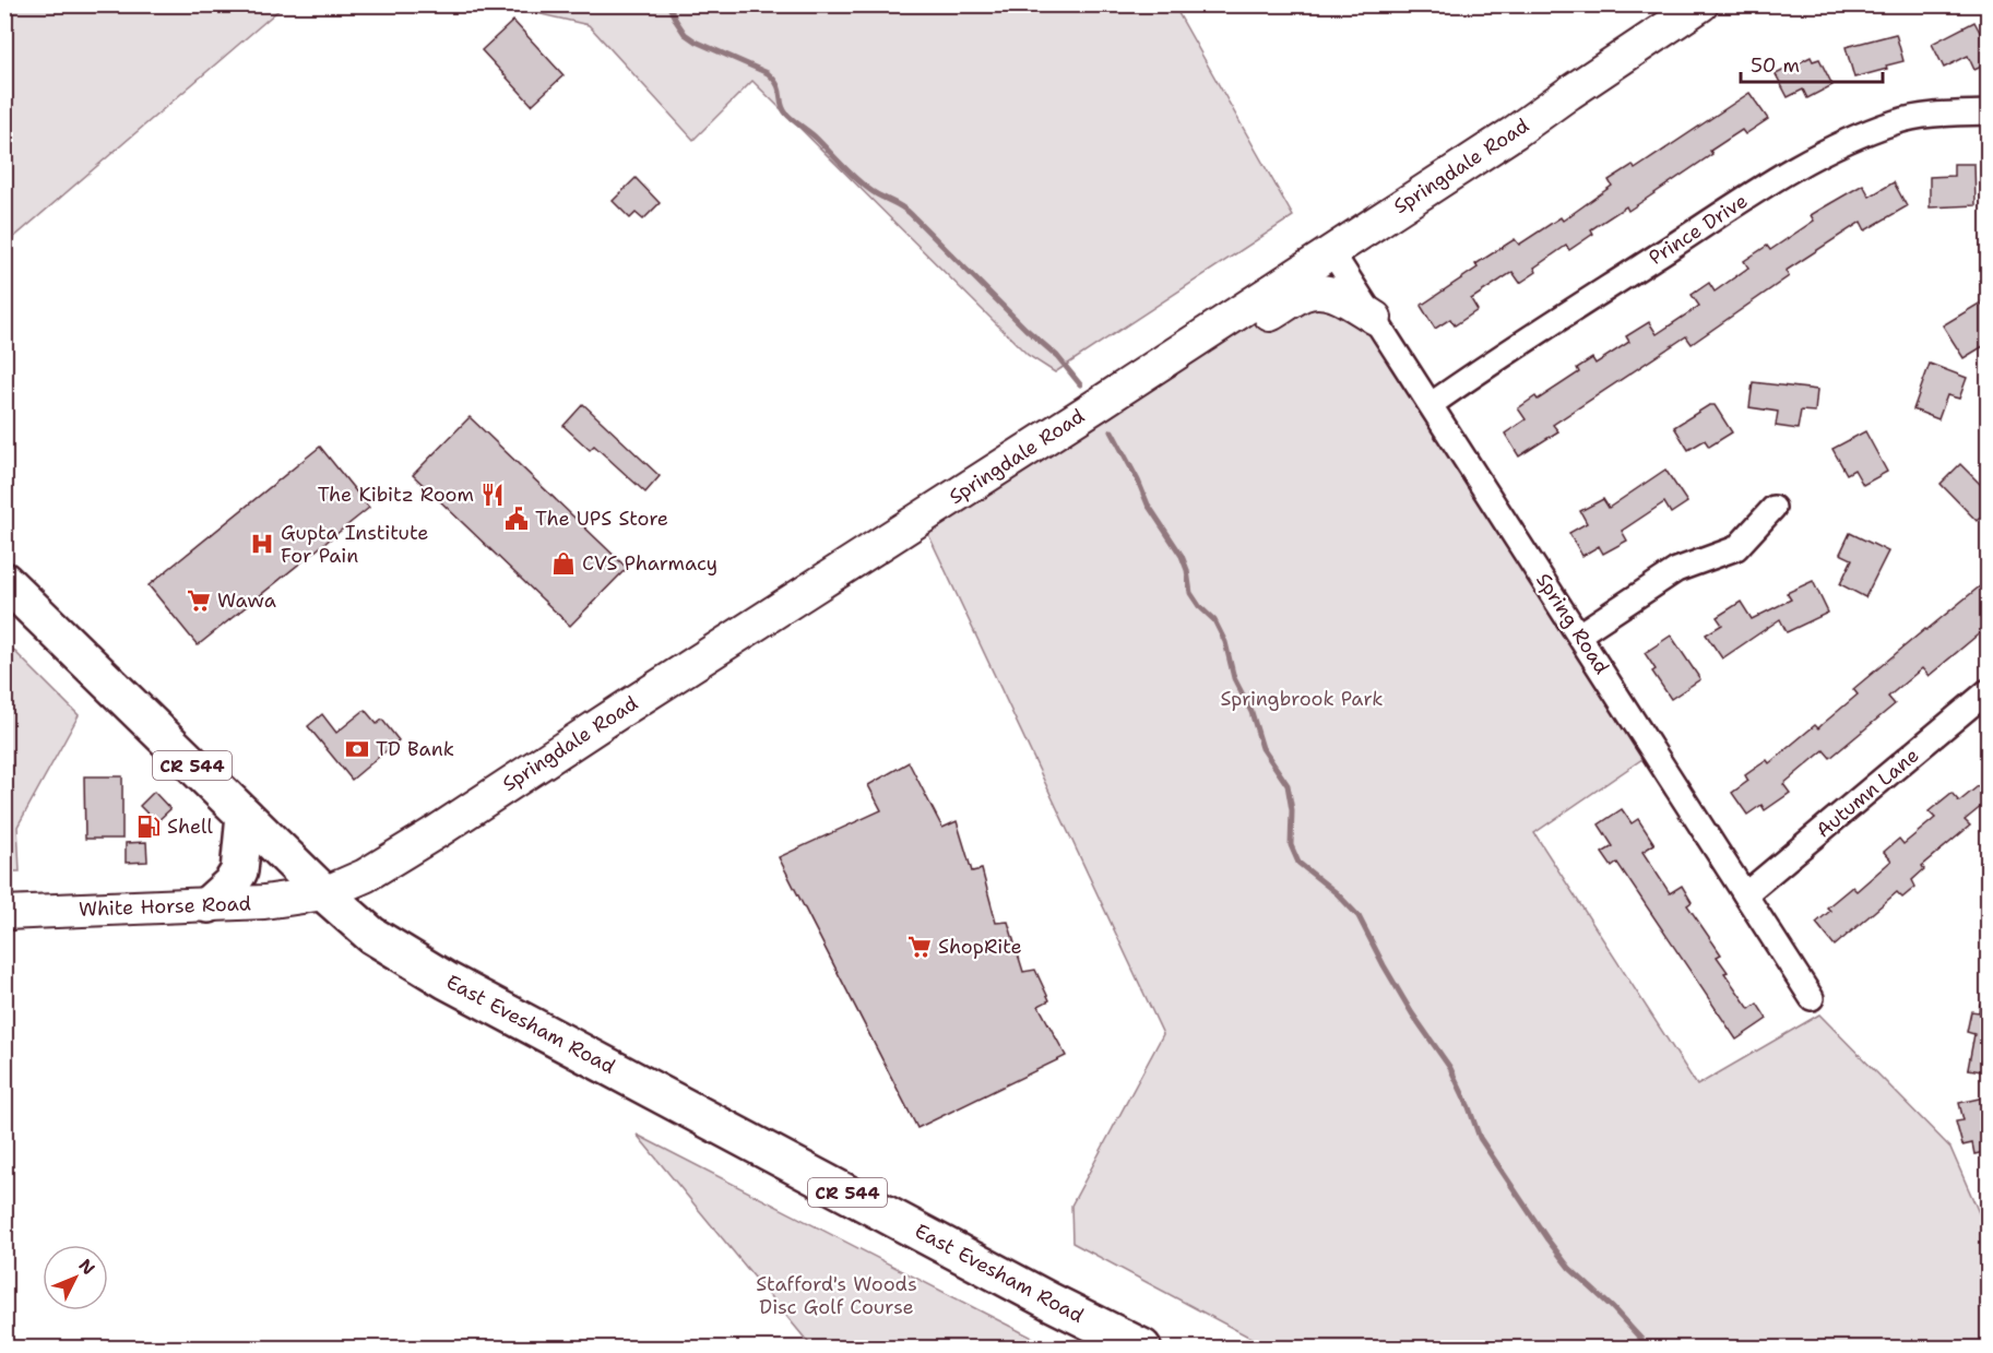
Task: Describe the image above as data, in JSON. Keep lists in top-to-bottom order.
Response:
{
  "streets": {
    "main road": [
      "Springdale Road",
      "CR 544",
      "White Horse Road",
      "East Evesham Road"
    ],
    "street": ["Prince Drive", "Spring Road", "Autumn Lane"]
  },
  "crossings": [
    ["Springdale Road", "Spring Road"],
    ["Springdale Road", "White Horse Road"],
    ["Springdale Road", "East Evesham Road"],
    ["Prince Drive", "Spring Road"],
    ["Spring Road", "Autumn Lane"],
    ["White Horse Road", "East Evesham Road"]
  ],
  "parks": ["Springbrook Park", "Stafford's Woods Disc Golf Course"],
  "places": {
    "restaurant": ["The Kibitz Room"],
    "public building": ["The UPS Store"],
    "hospital": ["Gupta Institute For Pain"],
    "shop": ["CVS Pharmacy"],
    "supermarket": ["Wawa", "ShopRite"],
    "bank": ["TD Bank"],
    "fuel station": ["Shell"]
  },
  "scale_bar": "50 m",
  "north": "top right"
}
